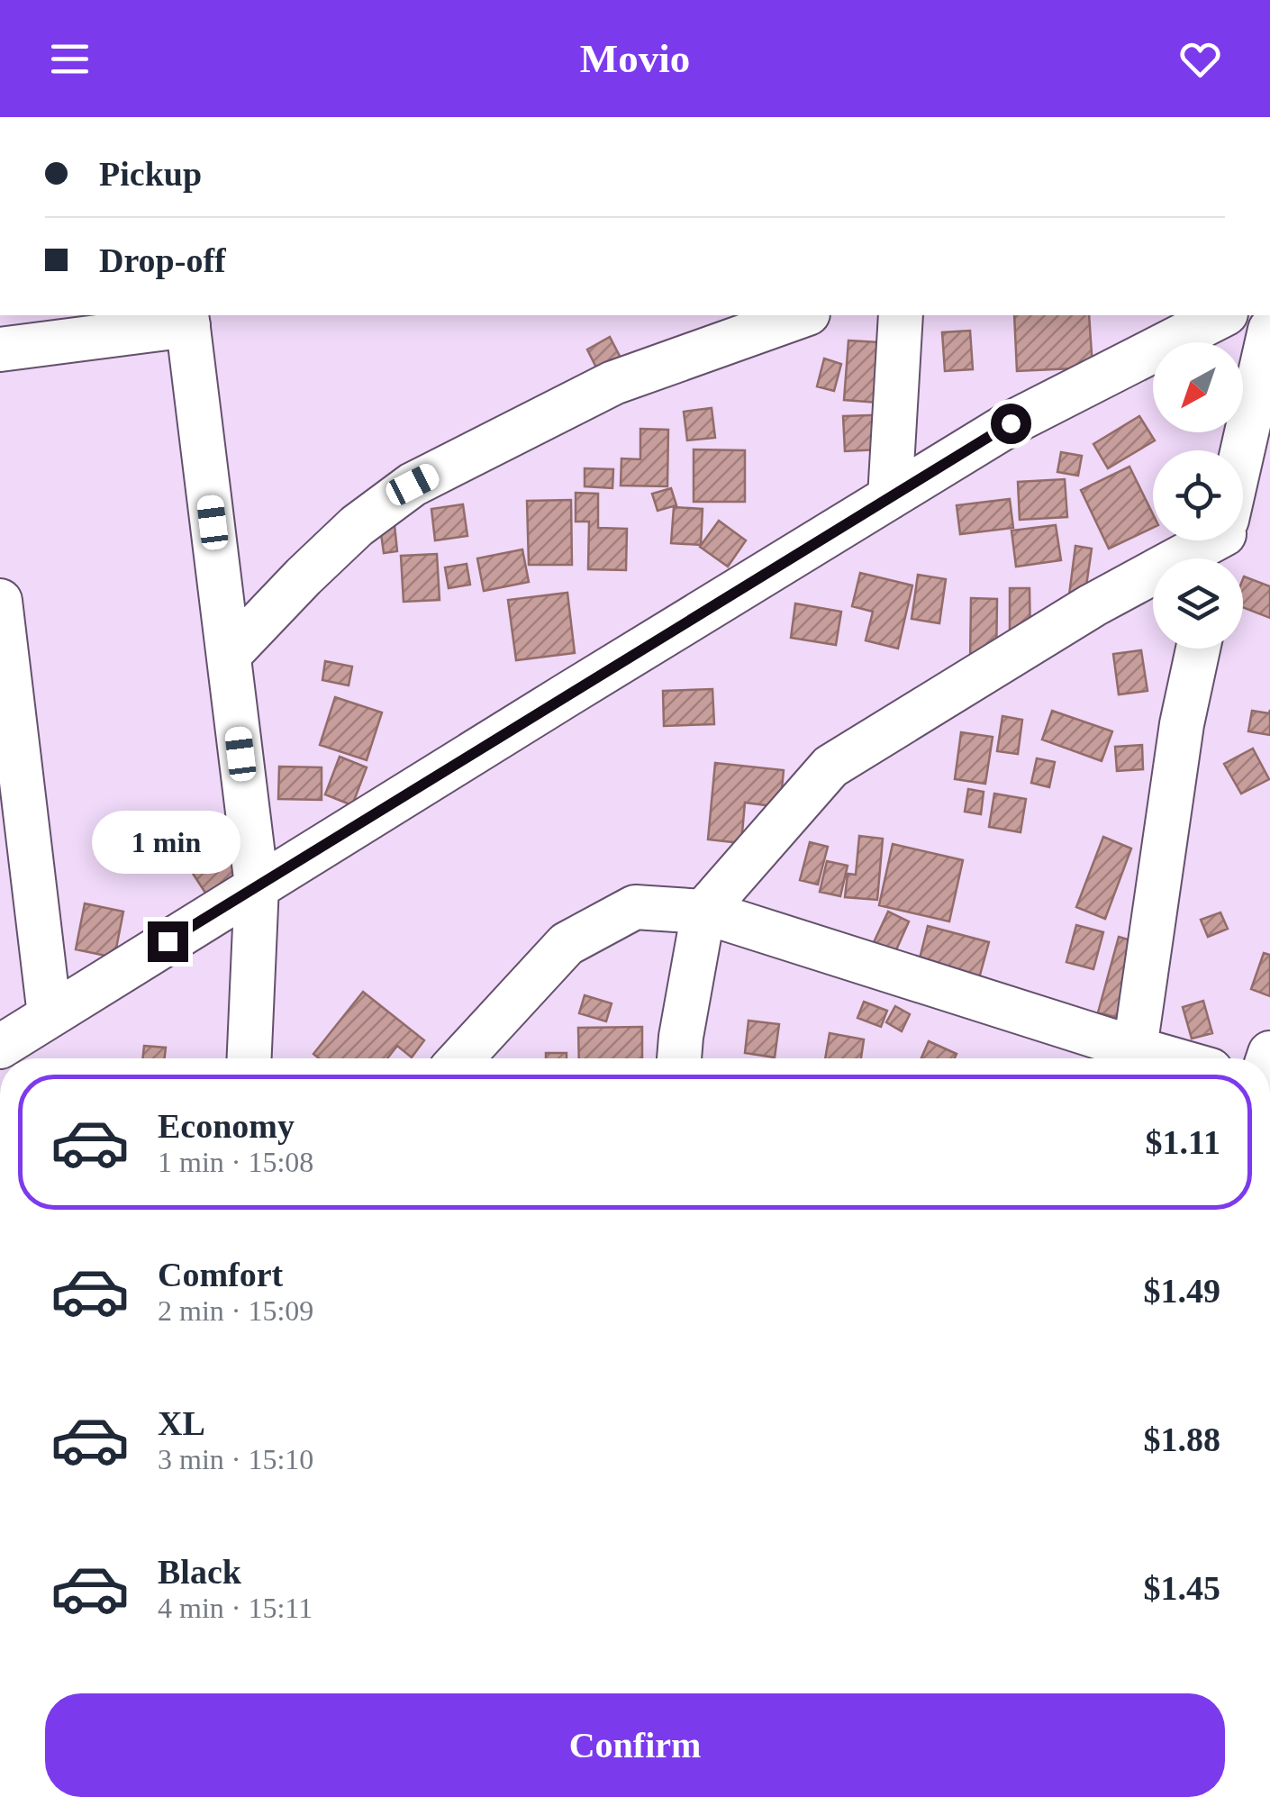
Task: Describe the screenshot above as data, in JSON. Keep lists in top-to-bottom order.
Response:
{
  "north": "bottom left",
  "page": {
    "header": "Movio",
    "banner": ["Pickup", "Drop-off"],
    "bubble": "1 min",
    "list": [
      {
        "name": "Economy",
        "note": "1 min · 15:08",
        "value": "$1.11"
      },
      {
        "name": "Comfort",
        "note": "2 min · 15:09",
        "value": "$1.49"
      },
      {
        "name": "XL",
        "note": "3 min · 15:10",
        "value": "$1.88"
      },
      {
        "name": "Black",
        "note": "4 min · 15:11",
        "value": "$1.45"
      }
    ],
    "buttons": "Confirm"
  }
}
